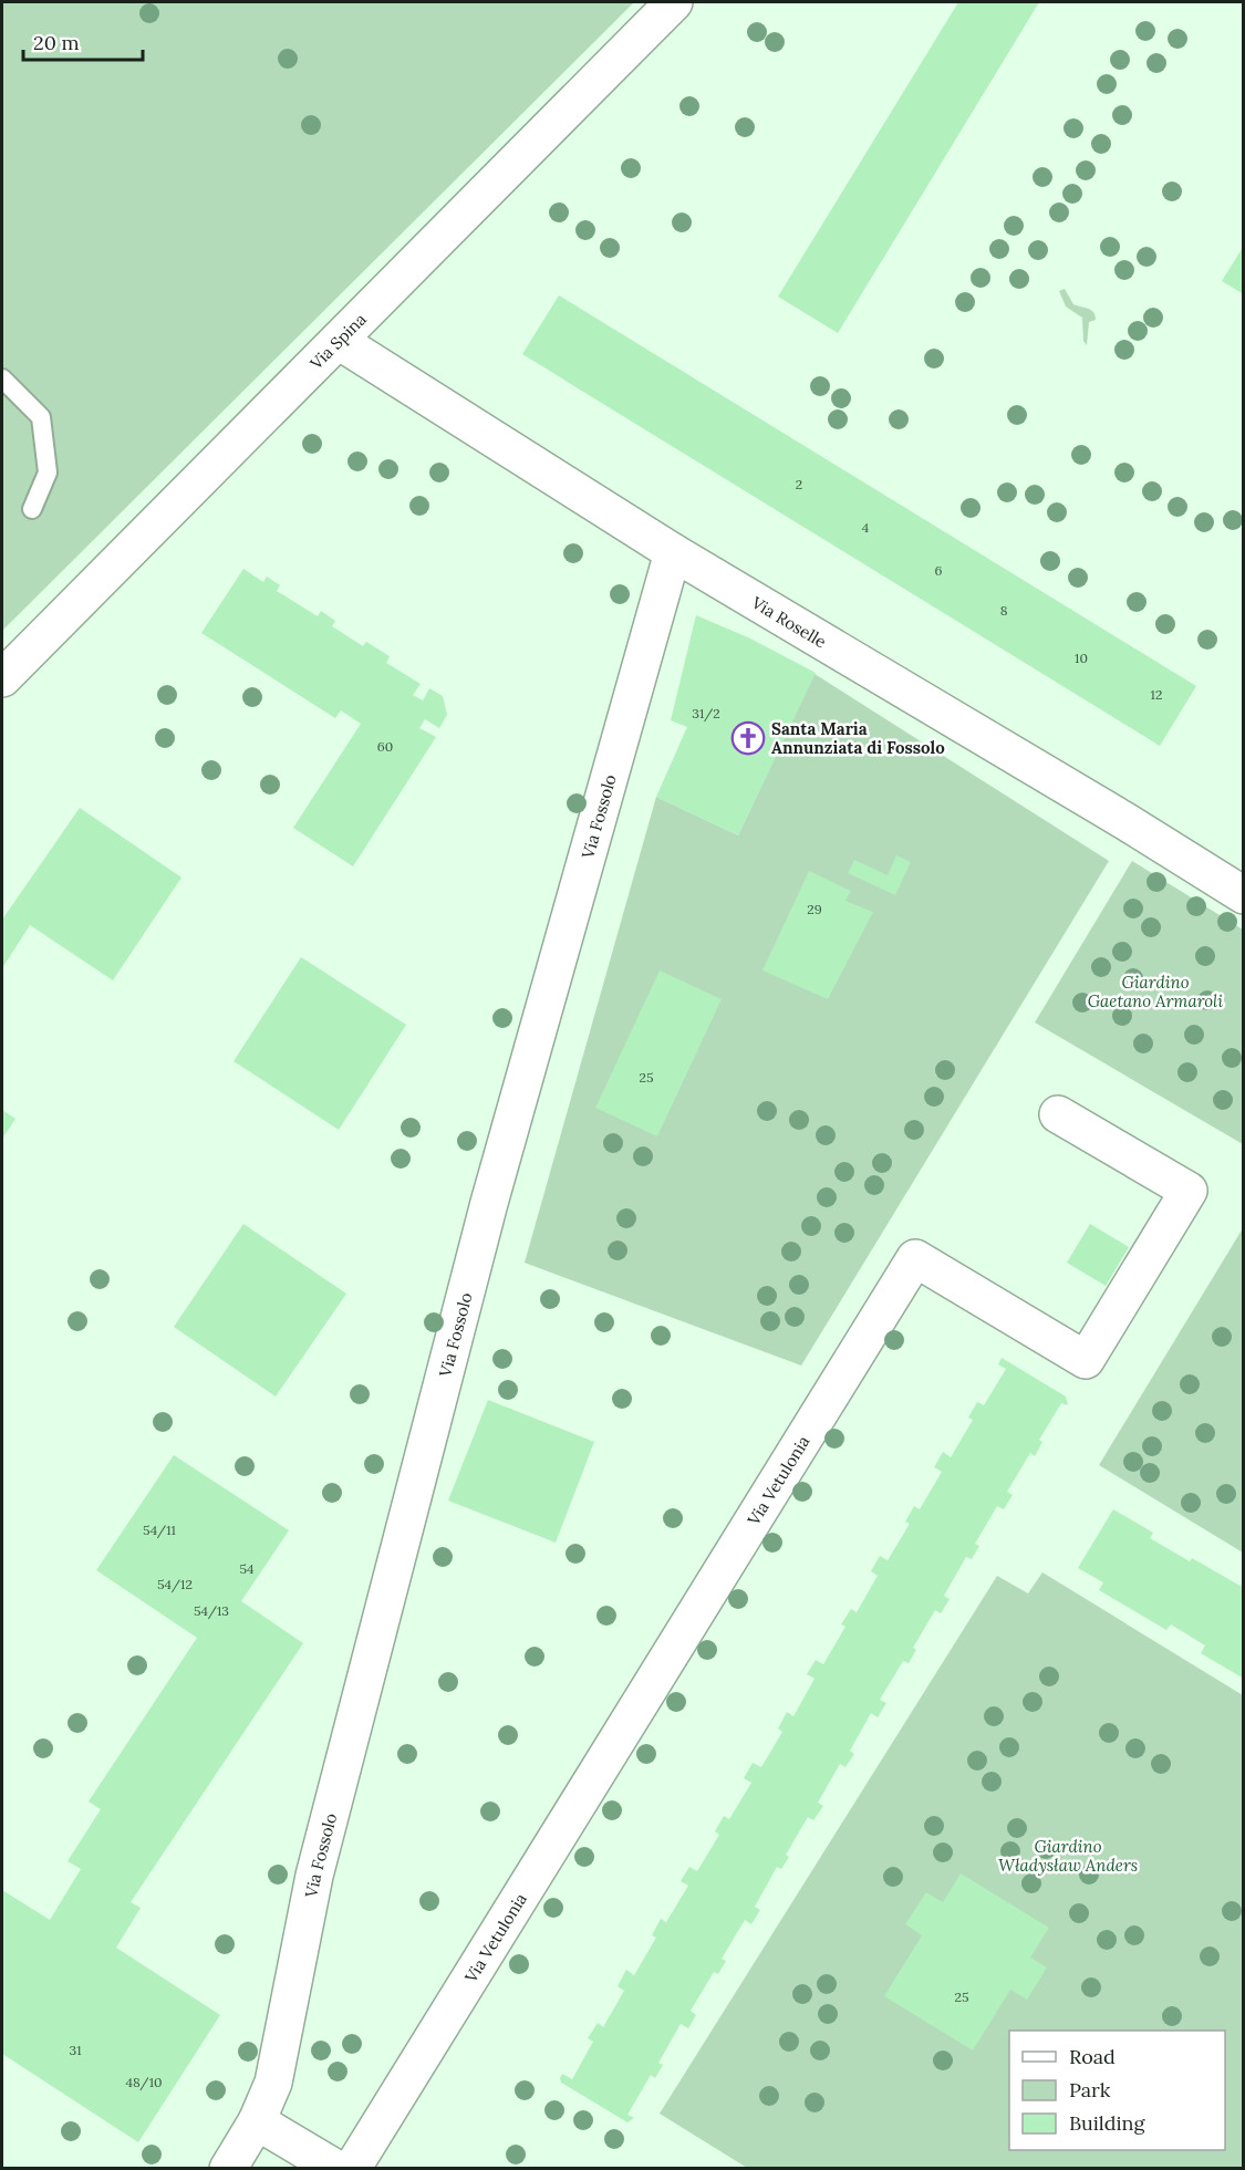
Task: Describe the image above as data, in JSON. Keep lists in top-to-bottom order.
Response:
{
  "streets": {
    "street": [
      "Via Spina",
      "Via Roselle",
      "Via Fossolo",
      "Via Vetulonia"
    ]
  },
  "crossings": [
    ["Via Spina", "Via Roselle"],
    ["Via Roselle", "Via Fossolo"]
  ],
  "parks": ["Giardino Gaetano Armaroli", "Giardino Władysław Anders"],
  "places": {
    "church": ["Santa Maria Annunziata di Fossolo"]
  },
  "house_numbers": [
    "2",
    "4",
    "6",
    "8",
    "10",
    "12",
    "31/2",
    "60",
    "29",
    "25",
    "54/11",
    "54",
    "54/12",
    "54/13",
    "25",
    "31",
    "48/10"
  ],
  "legend": ["Road", "Park", "Building"],
  "scale_bar": "20 m"
}
